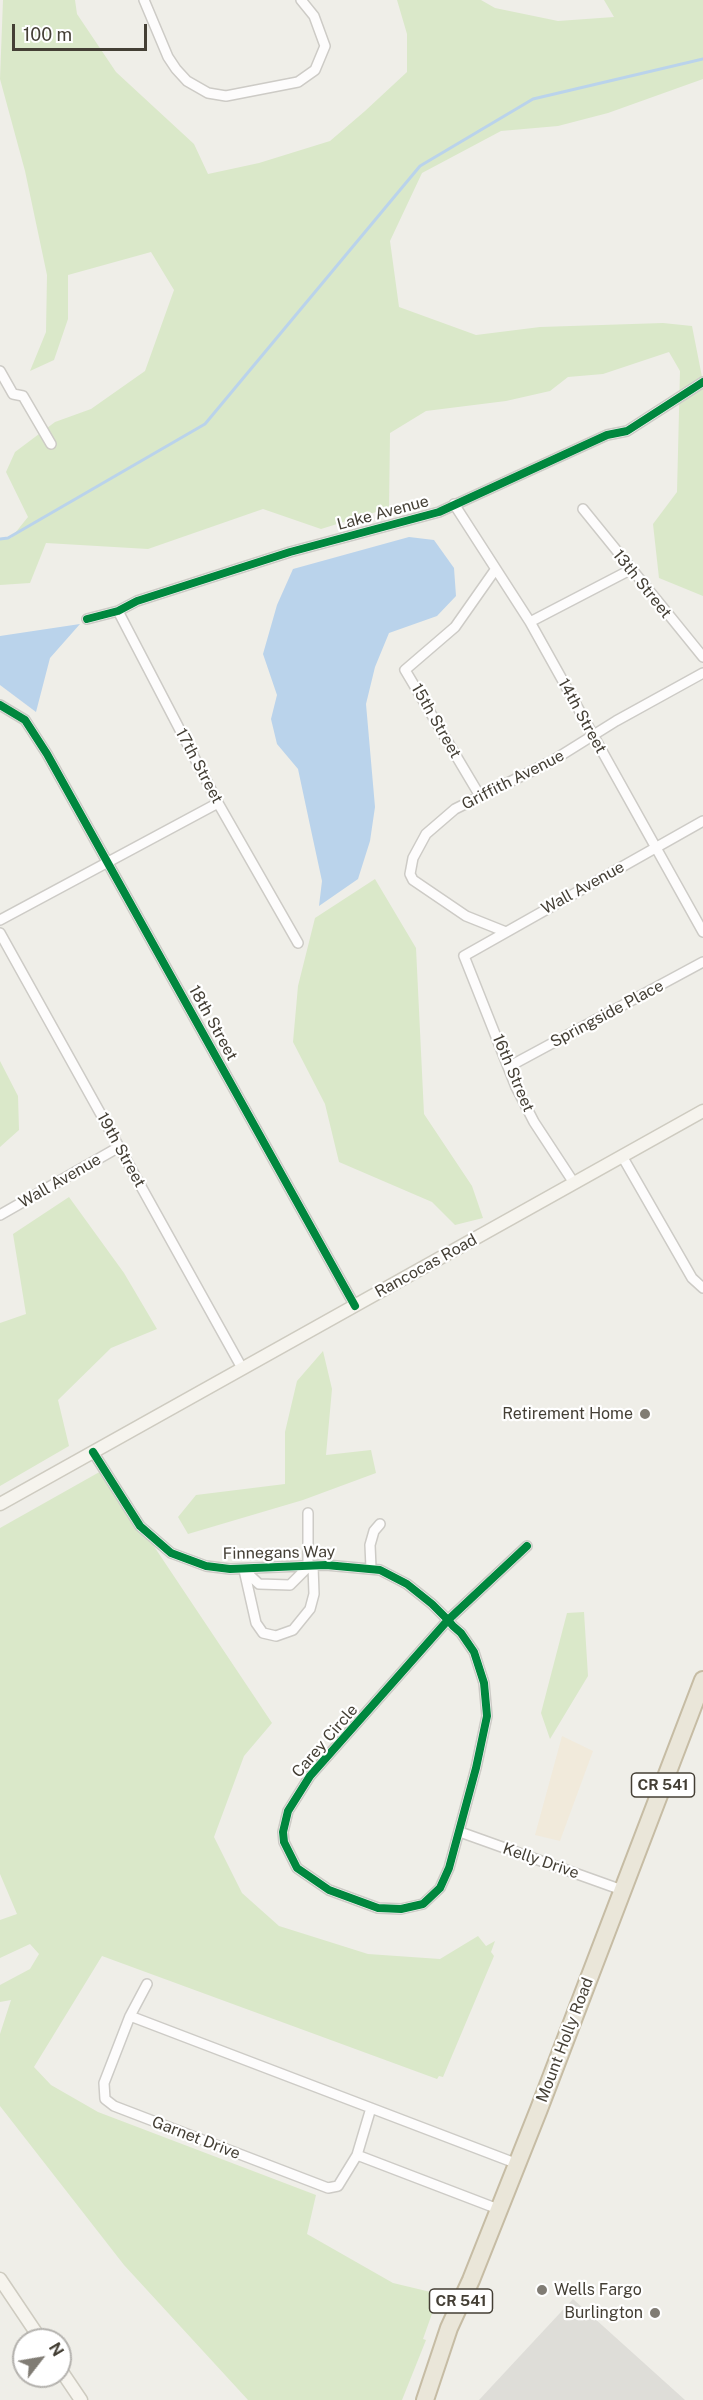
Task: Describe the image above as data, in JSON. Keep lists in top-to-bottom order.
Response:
{
  "streets": {
    "highway": ["CR 541", "Mount Holly Road"],
    "main road": ["Rancocas Road"],
    "street": [
      "Lake Avenue",
      "13th Street",
      "14th Street",
      "15th Street",
      "17th Street",
      "Griffith Avenue",
      "Wall Avenue",
      "Springside Place",
      "18th Street",
      "16th Street",
      "19th Street",
      "Finnegans Way",
      "Carey Circle",
      "Kelly Drive",
      "Garnet Drive"
    ]
  },
  "crossings": [
    ["Lake Avenue", "14th Street"],
    ["Lake Avenue", "17th Street"],
    ["14th Street", "15th Street"],
    ["14th Street", "Griffith Avenue"],
    ["14th Street", "Wall Avenue"],
    ["15th Street", "Griffith Avenue"],
    ["Griffith Avenue", "Wall Avenue"],
    ["Wall Avenue", "16th Street"],
    ["Wall Avenue", "19th Street"],
    ["Springside Place", "16th Street"],
    ["18th Street", "Rancocas Road"],
    ["16th Street", "Rancocas Road"],
    ["19th Street", "Rancocas Road"],
    ["Rancocas Road", "Finnegans Way"],
    ["Finnegans Way", "Carey Circle"],
    ["Carey Circle", "Kelly Drive"],
    ["Kelly Drive", "Mount Holly Road"]
  ],
  "places": ["Retirement Home", "Wells Fargo", "Burlington"],
  "scale_bar": "100 m",
  "north": "top right"
}
